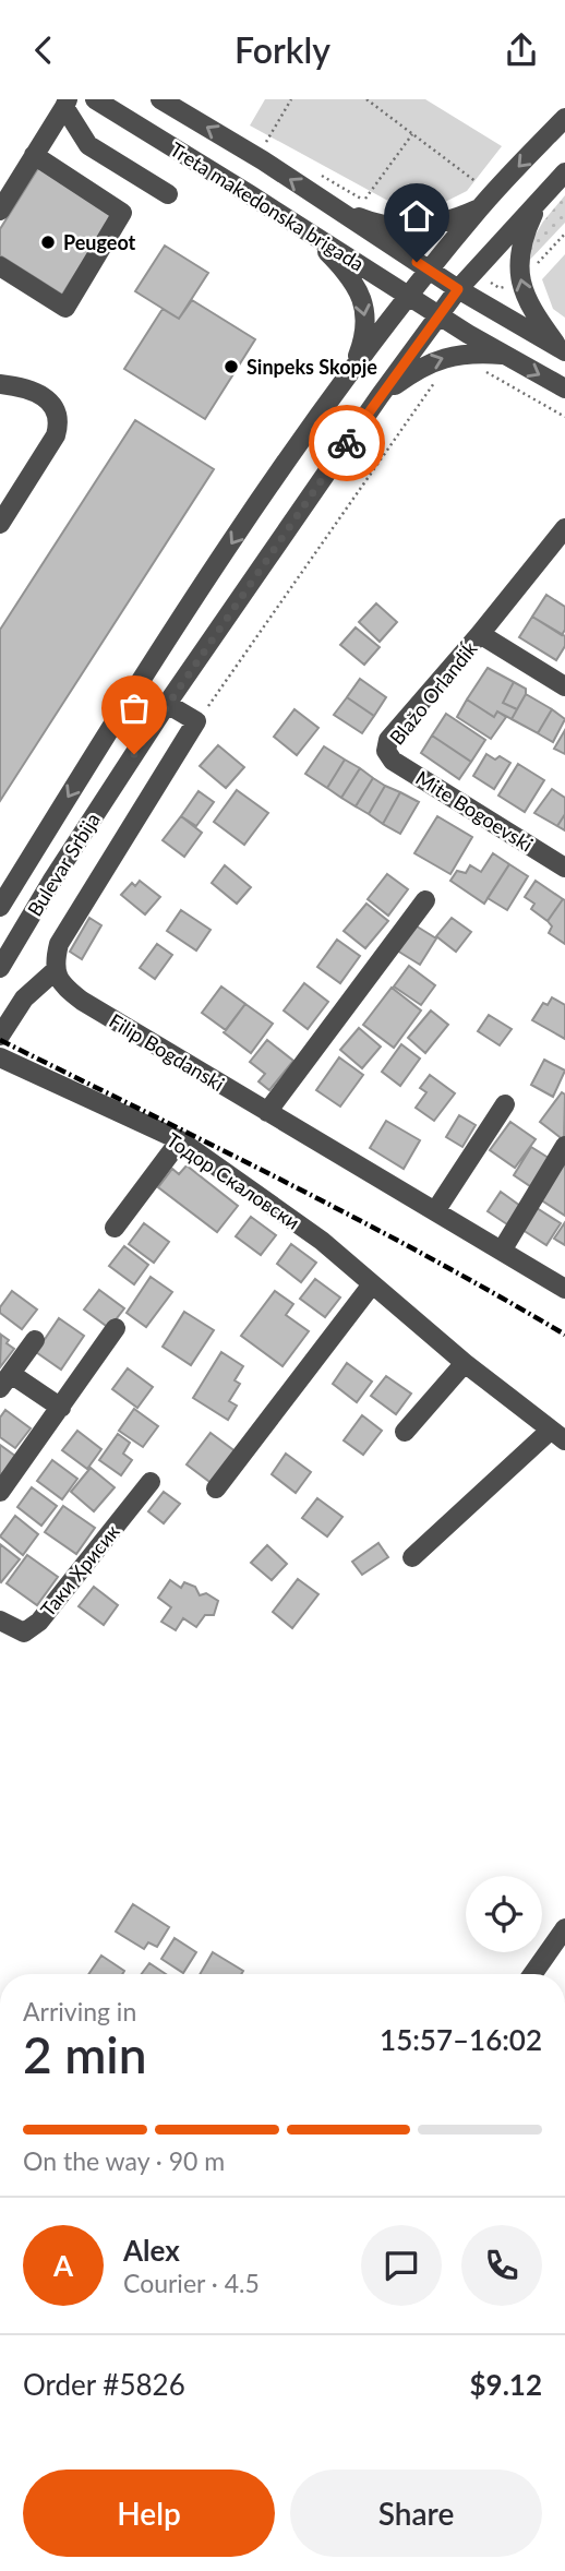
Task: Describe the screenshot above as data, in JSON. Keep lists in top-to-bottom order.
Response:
{
  "streets": {
    "street": [
      "Treta makedonska brigada",
      "Blažo Orlandiḱ",
      "Mite Bogoevski",
      "Bulevar Srbija",
      "Filip Bogdanski",
      "Тодор Скаловски",
      "Таки Хрисик"
    ]
  },
  "crossings": [
    ["Treta makedonska brigada", "Bulevar Srbija"],
    ["Blažo Orlandiḱ", "Mite Bogoevski"]
  ],
  "places": ["Peugeot", "Sinpeks Skopje"],
  "page": {
    "header": "Forkly",
    "heading": ["2 min", "Arriving in", "15:57–16:02"],
    "panel": [
      "Alex",
      "Courier · 4.5",
      "Order #5826",
      "$9.12"
    ],
    "bar": "On the way · 90 m",
    "round": "A",
    "buttons": ["Help", "Share"]
  }
}
